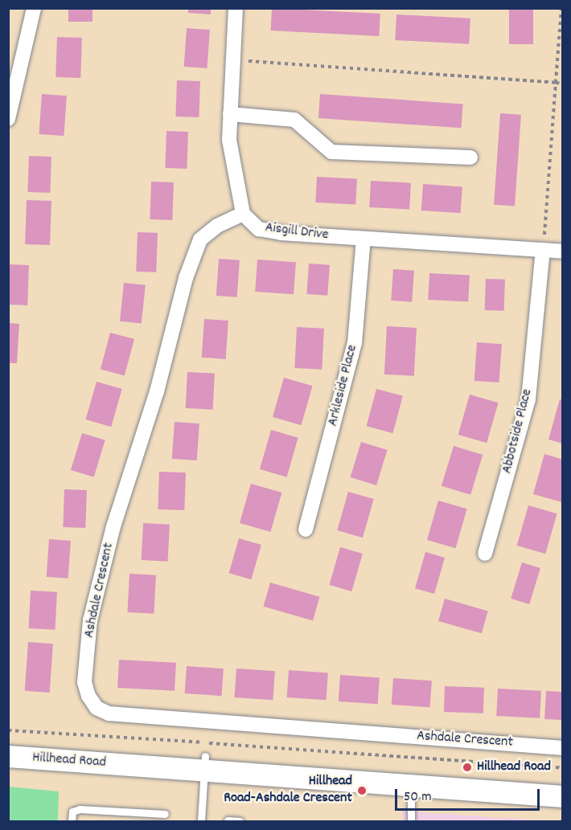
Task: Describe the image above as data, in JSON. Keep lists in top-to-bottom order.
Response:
{
  "streets": {
    "street": [
      "Aisgill Drive",
      "Arkleside Place",
      "Abbotside Place",
      "Ashdale Crescent",
      "Hillhead Road"
    ]
  },
  "crossings": [
    ["Aisgill Drive", "Arkleside Place"],
    ["Aisgill Drive", "Abbotside Place"],
    ["Aisgill Drive", "Ashdale Crescent"]
  ],
  "places": ["Hillhead Road", "Hillhead Road-Ashdale Crescent"],
  "scale_bar": "50 m"
}
